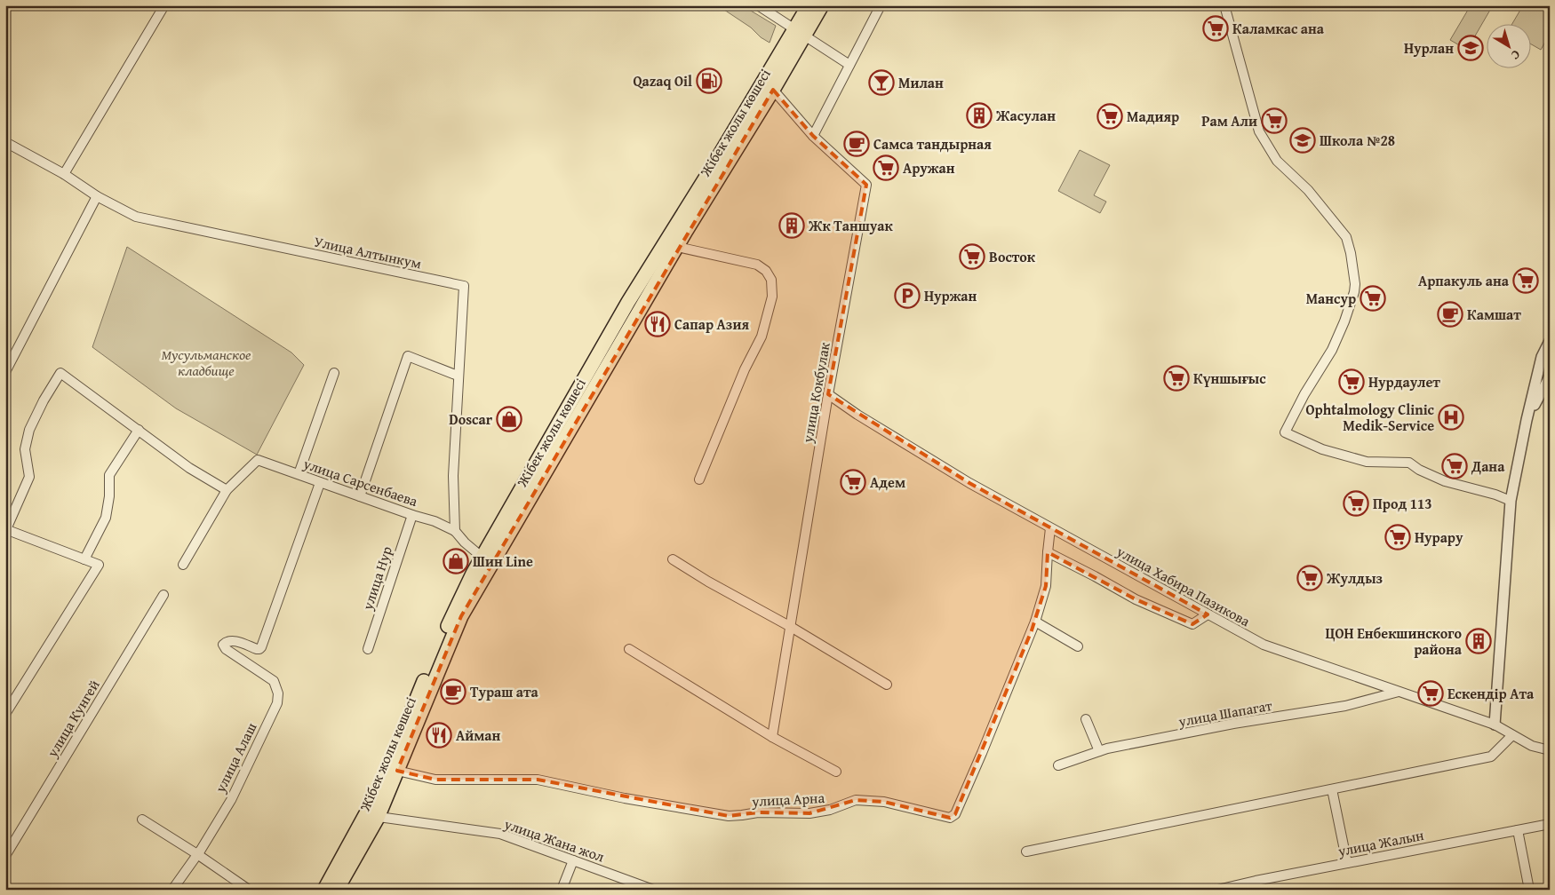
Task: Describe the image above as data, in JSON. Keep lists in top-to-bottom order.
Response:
{
  "streets": {
    "main road": ["Жібек жолы көшесі"],
    "street": [
      "Улица Алтынкум",
      "улица Кокбулак",
      "улица Сарсенбаева",
      "улица Нур",
      "улица Хабира Пазикова",
      "улица Шапагат",
      "улица Кунгей",
      "улица Алаш",
      "улица Арна",
      "улица Жана жол",
      "улица Жалын"
    ]
  },
  "crossings": [
    ["Жібек жолы көшесі", "улица Кокбулак"],
    ["Жібек жолы көшесі", "улица Арна"],
    ["Жібек жолы көшесі", "улица Жана жол"],
    ["Улица Алтынкум", "улица Сарсенбаева"],
    ["улица Кокбулак", "улица Хабира Пазикова"],
    ["улица Сарсенбаева", "улица Нур"],
    ["улица Сарсенбаева", "улица Алаш"],
    ["улица Хабира Пазикова", "улица Шапагат"],
    ["улица Хабира Пазикова", "улица Арна"]
  ],
  "parks": ["Мусульманское кладбище"],
  "places": {
    "supermarket": [
      "Каламкас ана",
      "Мадияр",
      "Рам Али",
      "Аружан",
      "Восток",
      "Арпакуль ана",
      "Мансур",
      "Күншығыс",
      "Нурдаулет",
      "Дана",
      "Адем",
      "Прод 113",
      "Нурару",
      "Жулдыз",
      "Ескендір Ата"
    ],
    "school or university": ["Нурлан", "Школа №28"],
    "fuel station": ["Qazaq Oil"],
    "bar": ["Милан"],
    "building": ["Жасулан", "Жк Таншуак", "ЦОН Енбекшинского района"],
    "cafe": ["Самса тандырная", "Камшат", "Тураш ата"],
    "parking": ["Нуржан"],
    "restaurant": ["Сапар Азия", "Айман"],
    "hospital": ["Ophtalmology Clinic Medik-Service"],
    "shop": ["Doscar", "Шин Line"]
  },
  "north": "bottom right"
}
